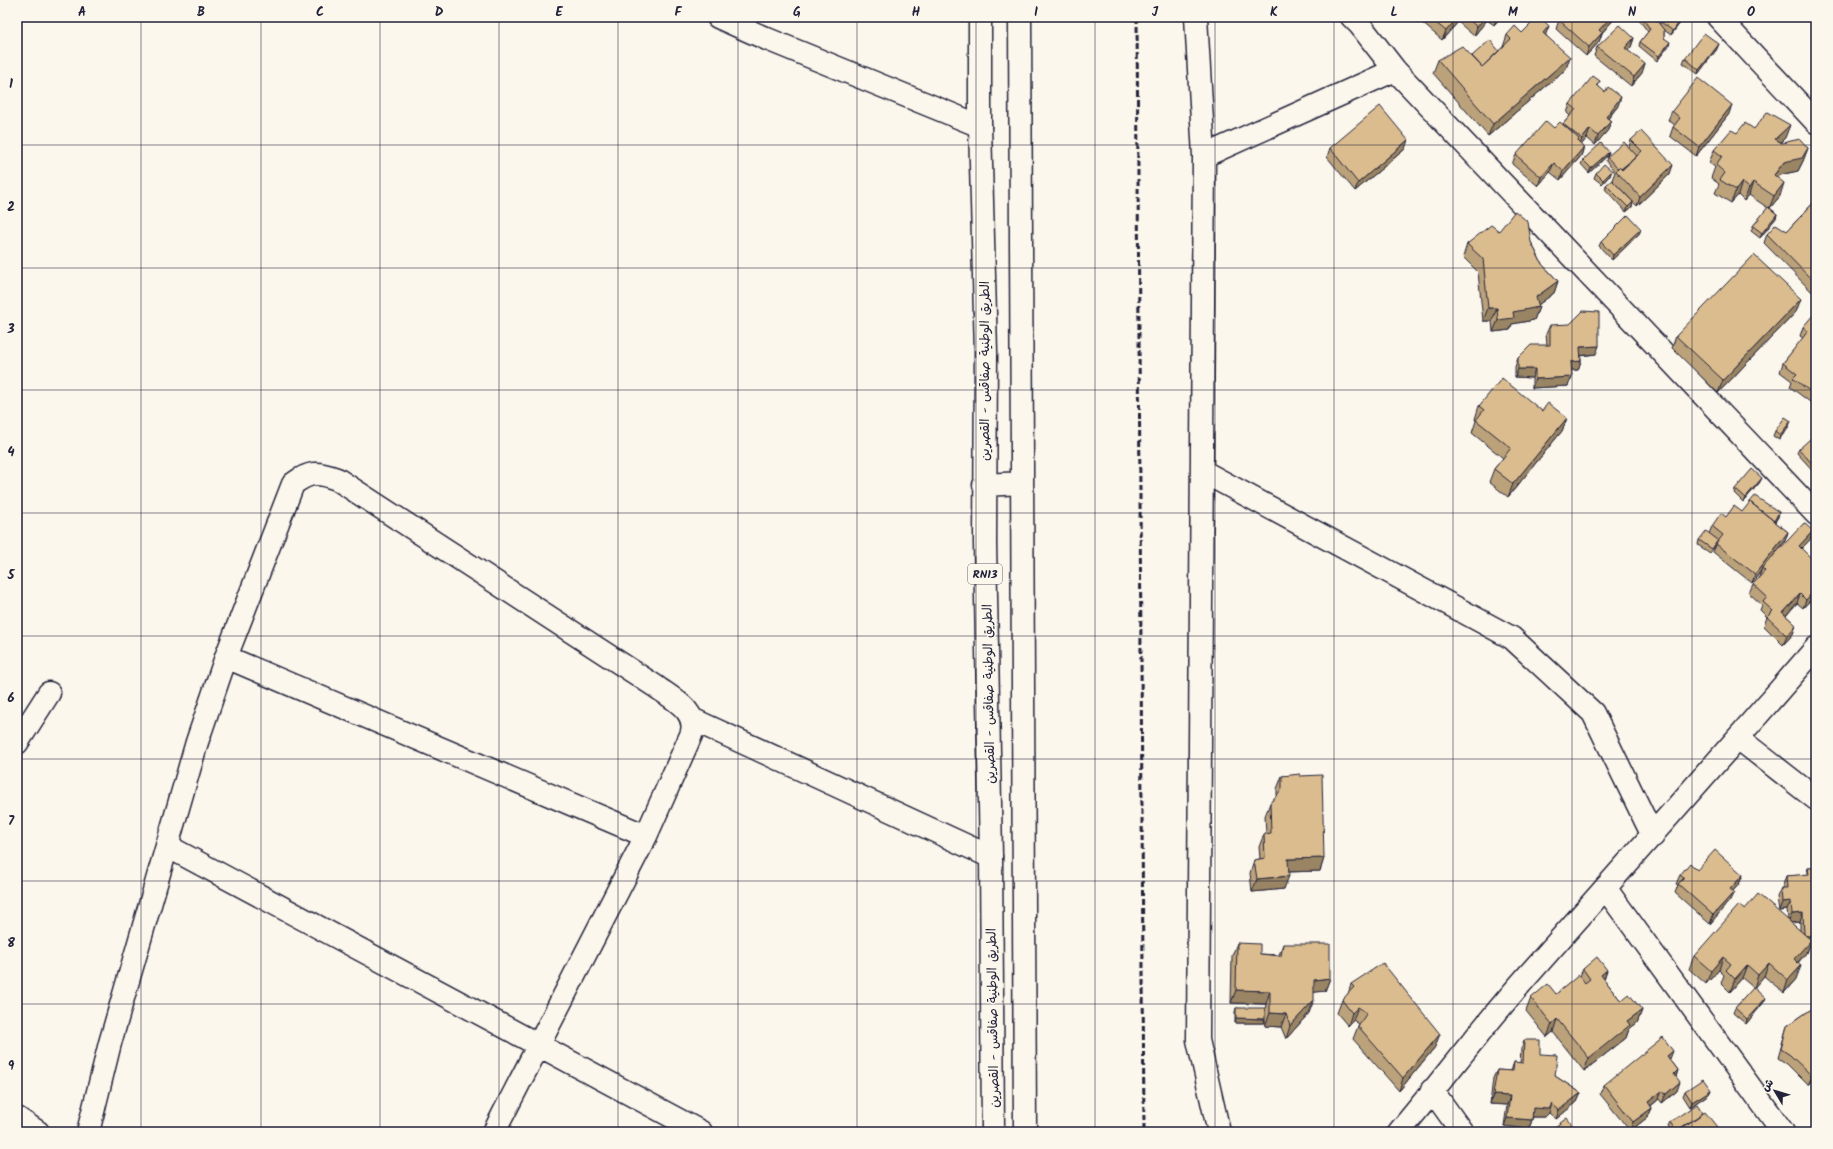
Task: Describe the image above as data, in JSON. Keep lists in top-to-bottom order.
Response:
{
  "streets": {
    "street": ["الطريق الوطنية صفاقس - القصرين", "RN13"]
  },
  "north": "top left",
  "grid": {
    "columns": [
      "A",
      "B",
      "C",
      "D",
      "E",
      "F",
      "G",
      "H",
      "I",
      "J",
      "K",
      "L",
      "M",
      "N",
      "O"
    ],
    "rows": [
      "1",
      "2",
      "3",
      "4",
      "5",
      "6",
      "7",
      "8",
      "9"
    ]
  }
}
